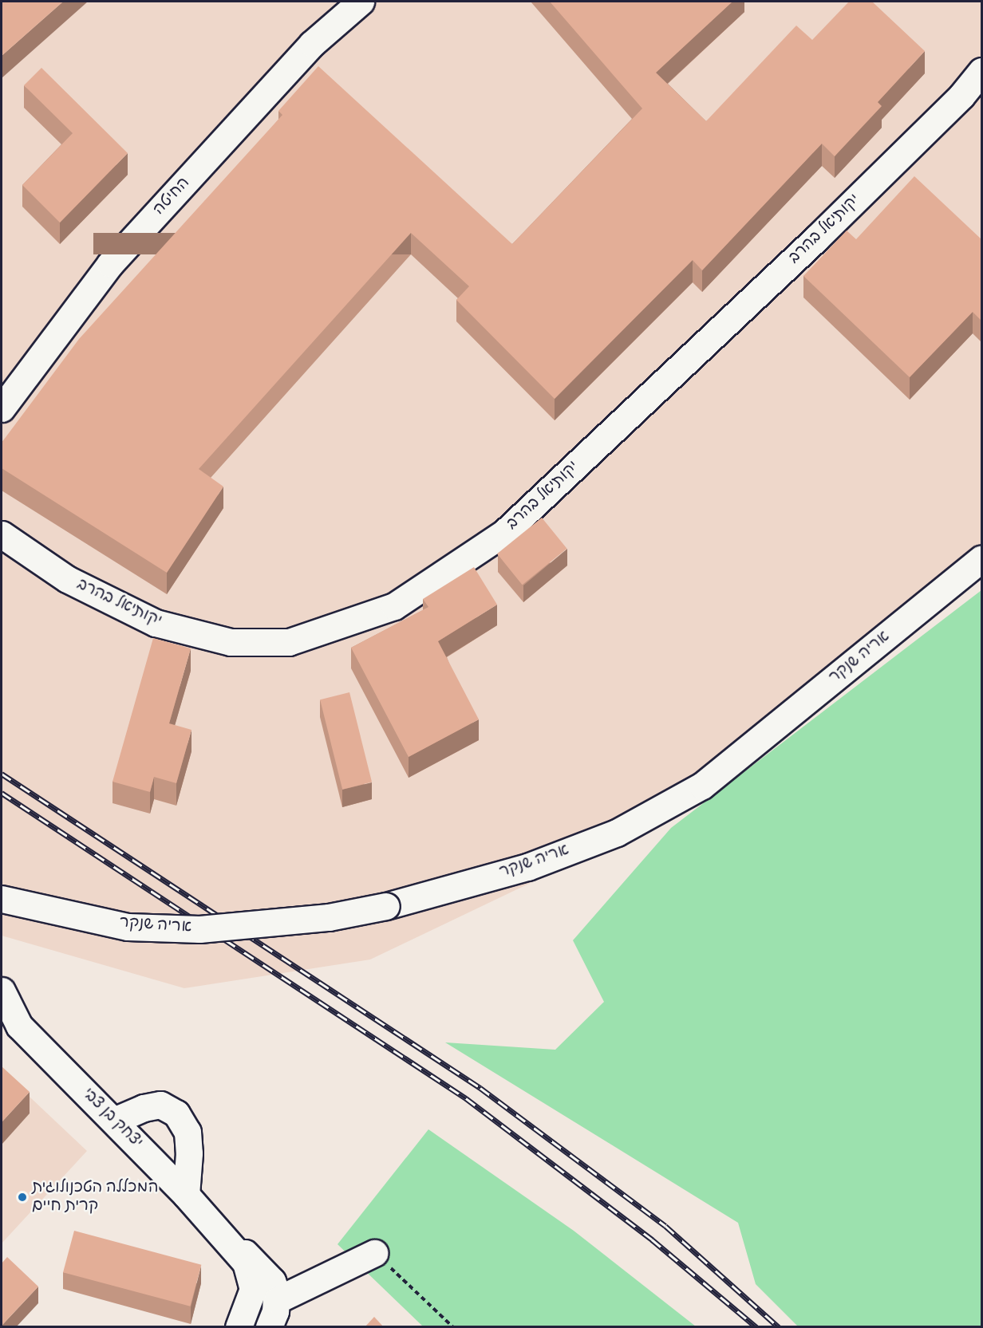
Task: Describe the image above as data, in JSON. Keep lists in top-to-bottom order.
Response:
{
  "streets": {
    "street": [
      "החיטה",
      "יקותיאל בהרב",
      "אריה שנקר",
      "יצחק בן צבי"
    ]
  },
  "places": ["המכללה הטכנולוגית קרית חיים"]
}
